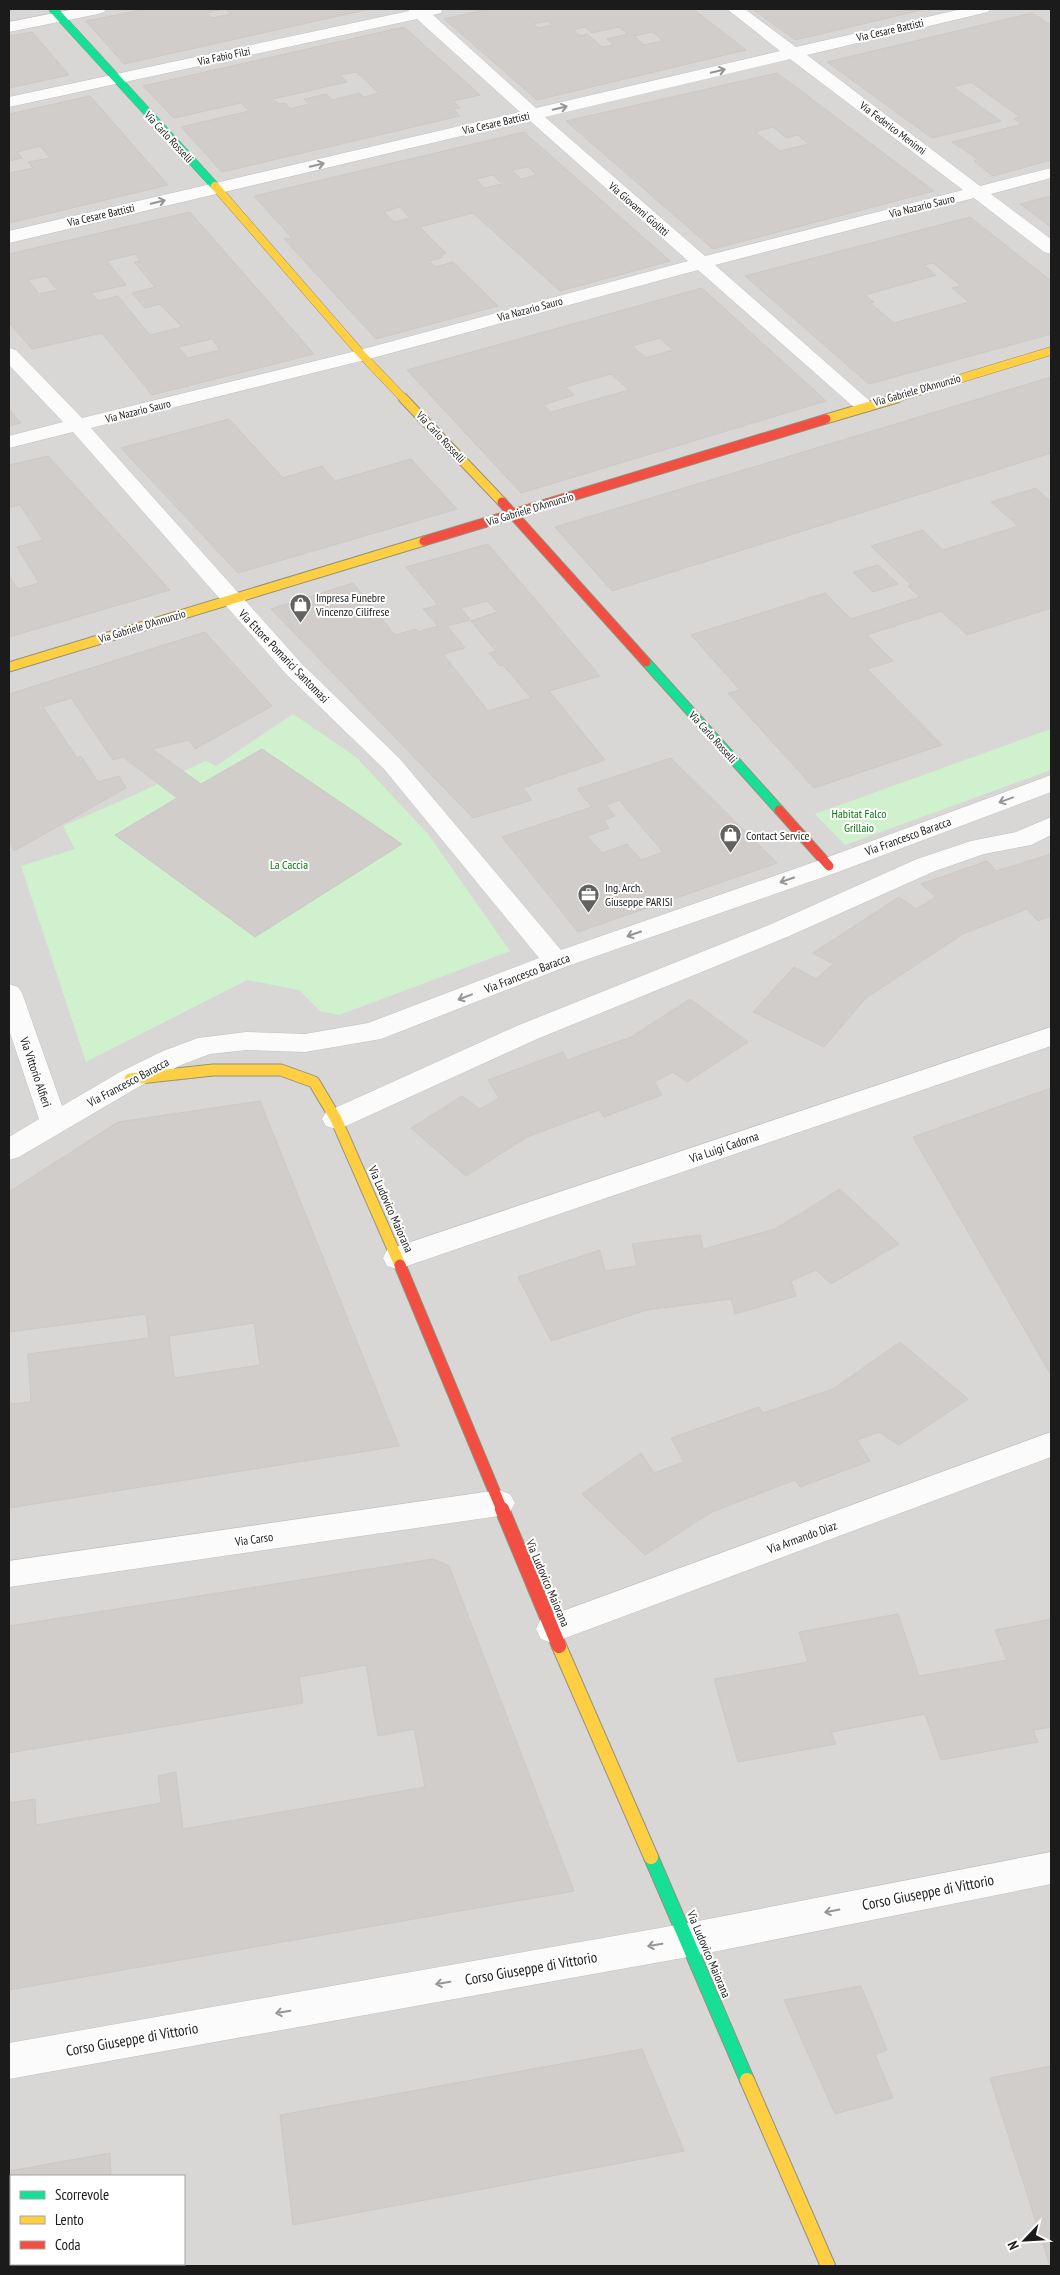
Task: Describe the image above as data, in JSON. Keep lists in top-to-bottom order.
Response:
{
  "streets": {
    "street": [
      "Via Cesare Battisti",
      "Via Fabio Filzi",
      "Via Federico Meninni",
      "Via Carlo Rosselli",
      "Via Nazario Sauro",
      "Via Giovanni Giolitti",
      "Via Gabriele D'Annunzio",
      "Via Ettore Pomarici Santomasi",
      "Via Francesco Baracca",
      "Via Vittorio Alfieri",
      "Via Luigi Cadorna",
      "Via Ludovico Maiorana",
      "Via Armando Diaz",
      "Via Carso",
      "Corso Giuseppe di Vittorio"
    ]
  },
  "crossings": [
    ["Via Cesare Battisti", "Via Federico Meninni"],
    ["Via Cesare Battisti", "Via Carlo Rosselli"],
    ["Via Cesare Battisti", "Via Giovanni Giolitti"],
    ["Via Fabio Filzi", "Via Carlo Rosselli"],
    ["Via Fabio Filzi", "Via Giovanni Giolitti"],
    ["Via Federico Meninni", "Via Nazario Sauro"],
    ["Via Carlo Rosselli", "Via Nazario Sauro"],
    ["Via Carlo Rosselli", "Via Gabriele D'Annunzio"],
    ["Via Carlo Rosselli", "Via Francesco Baracca"],
    ["Via Nazario Sauro", "Via Giovanni Giolitti"],
    ["Via Nazario Sauro", "Via Ettore Pomarici Santomasi"],
    ["Via Giovanni Giolitti", "Via Gabriele D'Annunzio"],
    ["Via Gabriele D'Annunzio", "Via Ettore Pomarici Santomasi"],
    ["Via Ettore Pomarici Santomasi", "Via Francesco Baracca"],
    ["Via Francesco Baracca", "Via Vittorio Alfieri"],
    ["Via Francesco Baracca", "Via Ludovico Maiorana"],
    ["Via Luigi Cadorna", "Via Ludovico Maiorana"],
    ["Via Ludovico Maiorana", "Via Armando Diaz"],
    ["Via Ludovico Maiorana", "Via Carso"],
    ["Via Ludovico Maiorana", "Corso Giuseppe di Vittorio"]
  ],
  "one_way": ["Via Cesare Battisti", "Corso Giuseppe di Vittorio"],
  "parks": ["Habitat Falco Grillaio", "La Caccia"],
  "places": {
    "shop": ["Impresa Funebre Vincenzo Cilifrese", "Contact Service"],
    "office": ["Ing. Arch. Giuseppe PARISI"]
  },
  "legend": ["Scorrevole", "Lento", "Coda"],
  "north": "bottom left"
}
